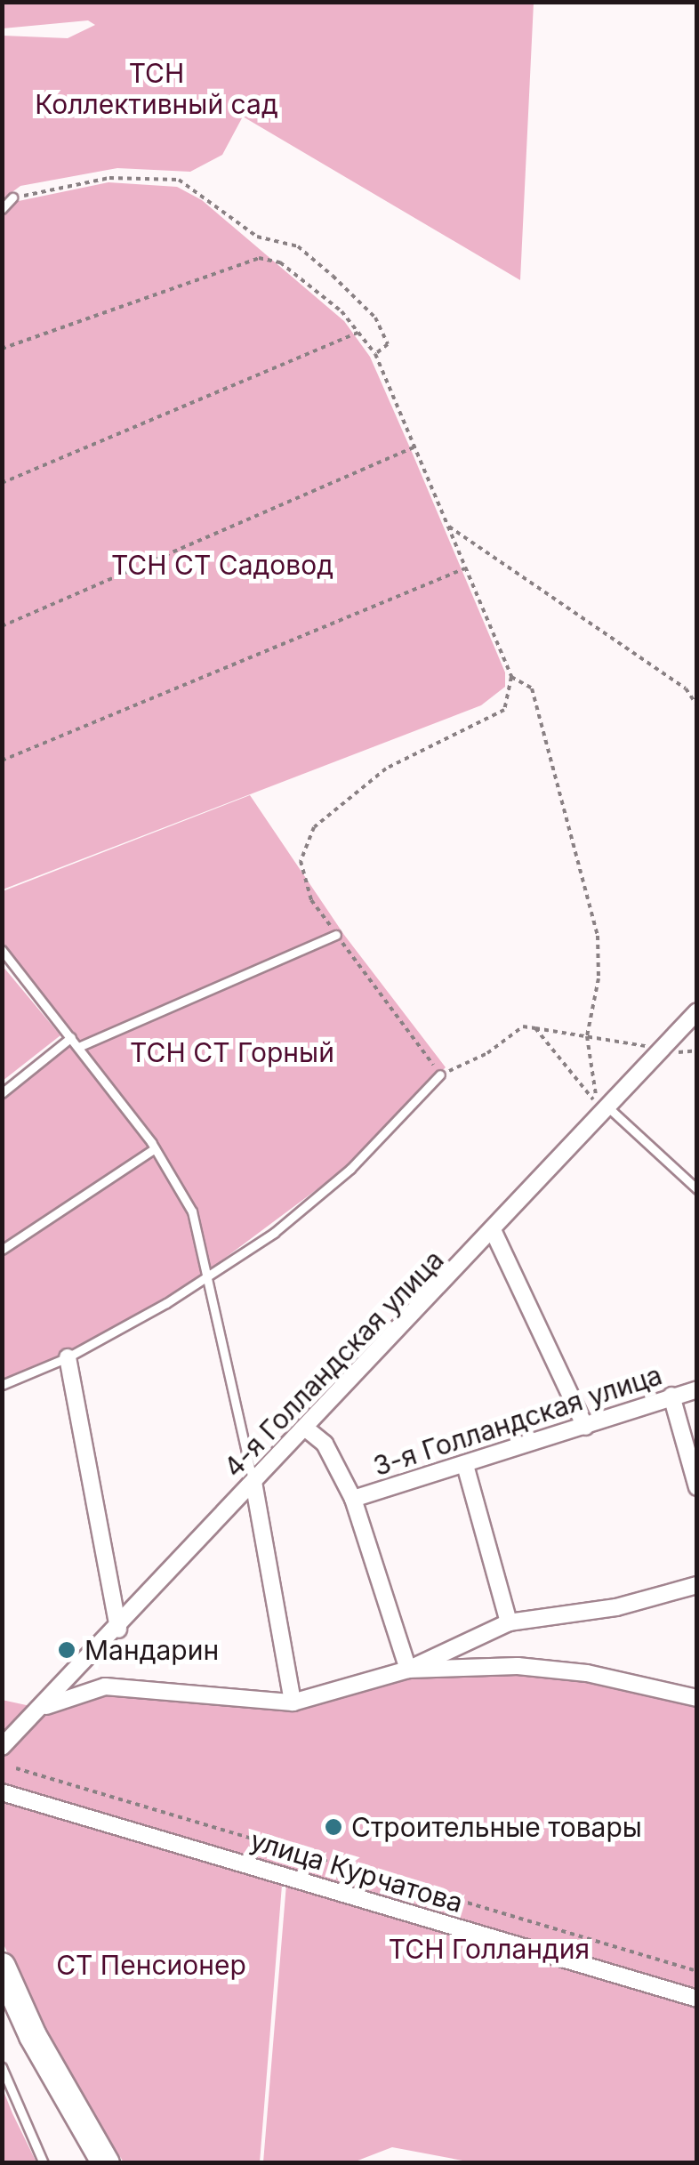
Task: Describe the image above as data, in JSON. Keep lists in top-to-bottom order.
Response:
{
  "streets": {
    "street": ["4-я Голландская улица", "3-я Голландская улица", "улица Курчатова"]
  },
  "parks": [
    "ТСН Коллективный сад",
    "ТСН СТ Садовод",
    "ТСН СТ Горный",
    "ТСН Голландия",
    "СТ Пенсионер"
  ],
  "places": ["Мандарин", "Строительные товары"]
}
